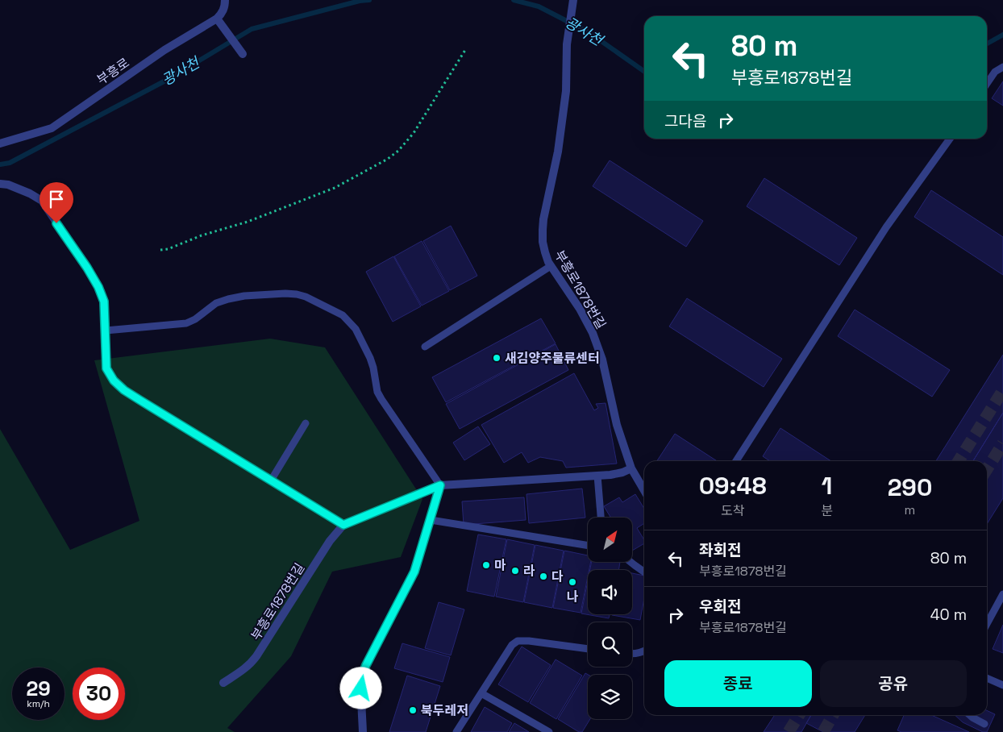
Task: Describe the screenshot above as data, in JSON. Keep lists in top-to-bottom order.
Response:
{
  "streets": {
    "street": ["부흥로", "부흥로1878번길"]
  },
  "water": ["광사천"],
  "places": [
    "새김양주물류센터",
    "마",
    "라",
    "다",
    "나",
    "북두레저"
  ],
  "north": "top right",
  "page": {
    "turn": ["80 m", "부흥로1878번길"],
    "then": "그다음",
    "eta": [
      "09:48",
      "도착",
      "1",
      "분",
      "290",
      "m"
    ],
    "list": [
      {
        "name": "좌회전",
        "note": "부흥로1878번길",
        "value": "80 m"
      },
      {
        "name": "우회전",
        "note": "부흥로1878번길",
        "value": "40 m"
      }
    ],
    "buttons": ["종료", "공유"],
    "speed": "29 km/h",
    "limit": "30"
  }
}
